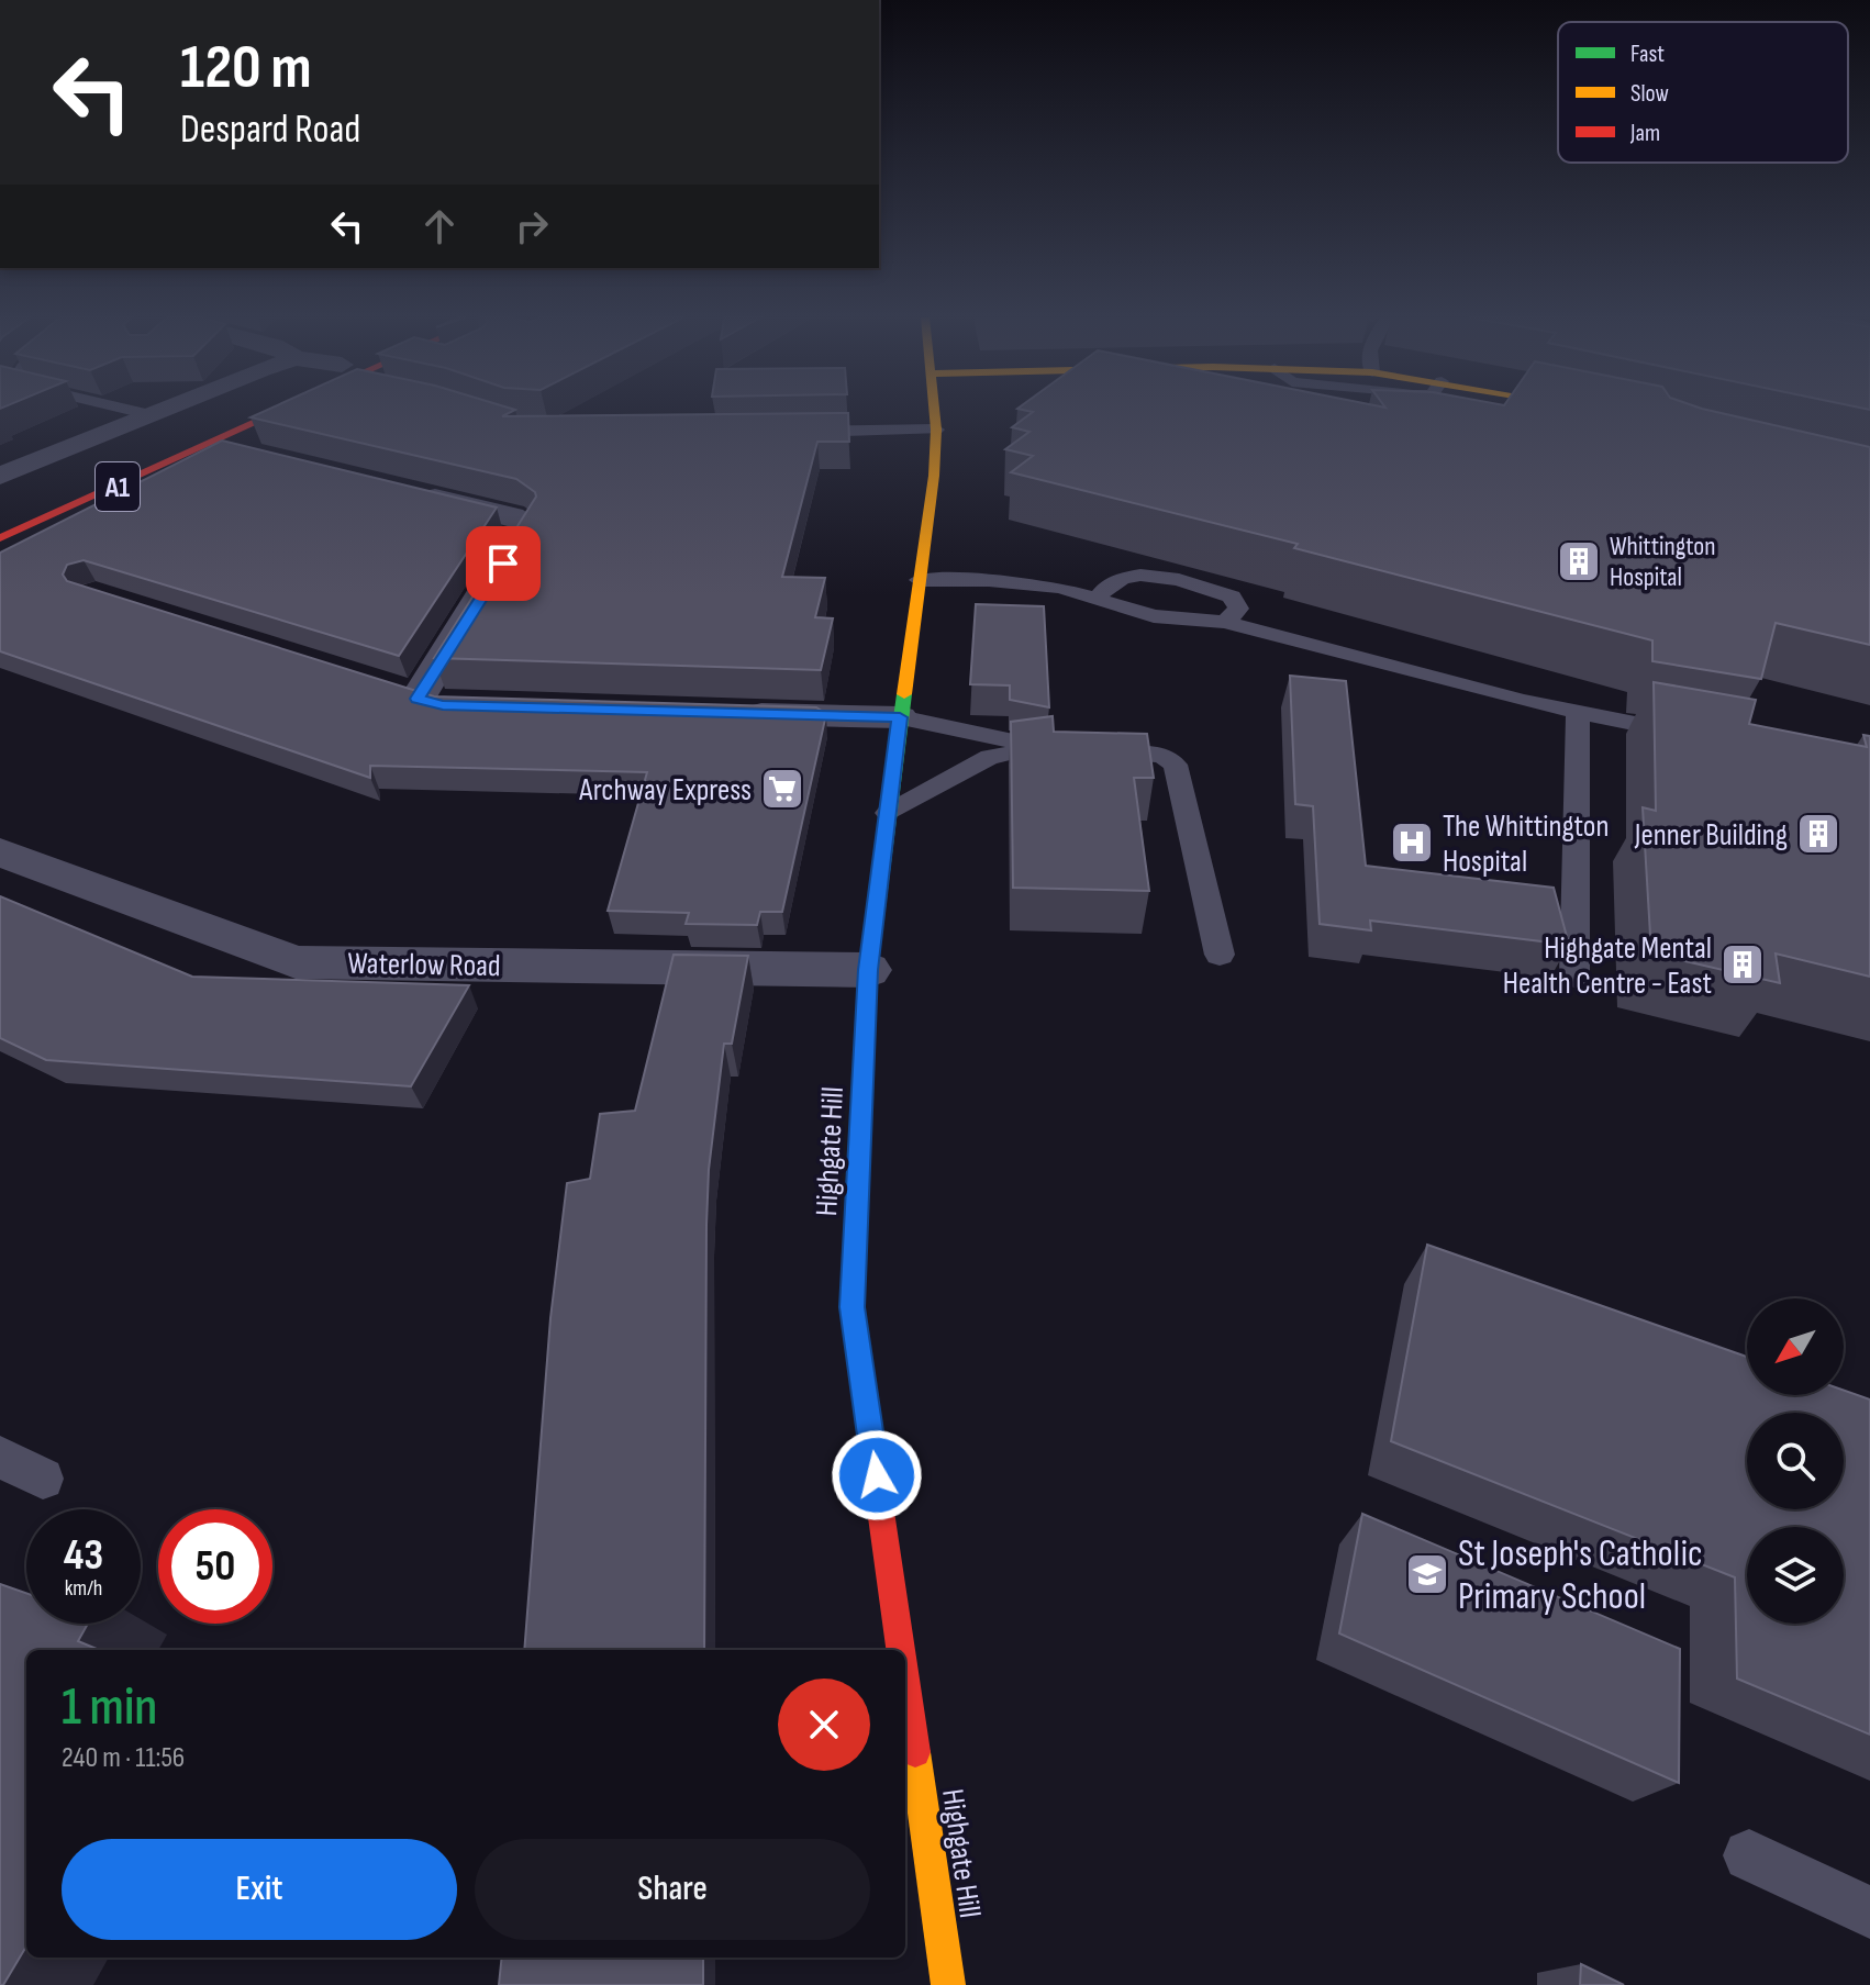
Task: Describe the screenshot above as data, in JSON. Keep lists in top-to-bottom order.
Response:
{
  "streets": {
    "main road": ["A1", "Highgate Hill"],
    "street": ["Waterlow Road"]
  },
  "crossings": [
    ["Waterlow Road", "Highgate Hill"]
  ],
  "places": {
    "building": ["Whittington Hospital", "Jenner Building", "Highgate Mental Health Centre - East"],
    "supermarket": ["Archway Express"],
    "hospital": ["The Whittington Hospital"],
    "school or university": ["St Joseph's Catholic Primary School"]
  },
  "legend": ["Fast", "Slow", "Jam"],
  "north": "bottom left",
  "page": {
    "turn": ["120 m", "Despard Road"],
    "speed": "43 km/h",
    "limit": "50",
    "heading": ["1 min", "240 m · 11:56"],
    "buttons": ["Exit", "Share"]
  }
}
